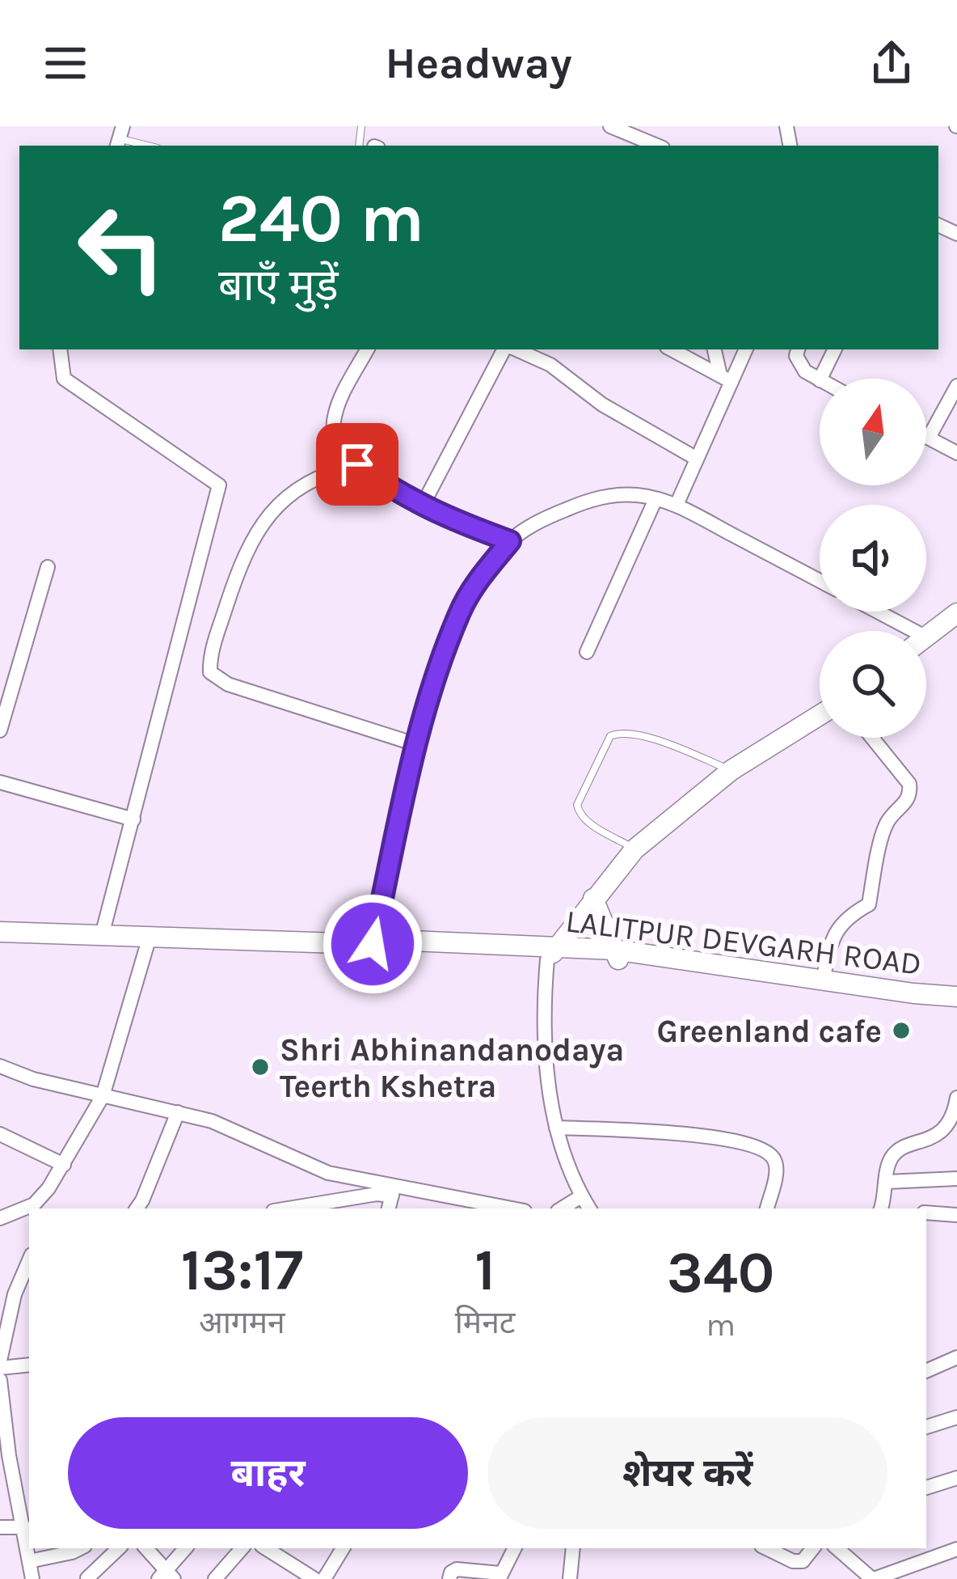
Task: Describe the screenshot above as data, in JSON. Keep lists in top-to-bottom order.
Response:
{
  "streets": {
    "main road": ["LALITPUR DEVGARH ROAD"]
  },
  "places": ["Greenland cafe", "Shri Abhinandanodaya Teerth Kshetra"],
  "north": "top",
  "page": {
    "header": "Headway",
    "turn": ["240 m", "बाएँ मुड़ें"],
    "eta": [
      "13:17",
      "आगमन",
      "1",
      "मिनट",
      "340",
      "m"
    ],
    "buttons": ["बाहर", "शेयर करें"]
  }
}
